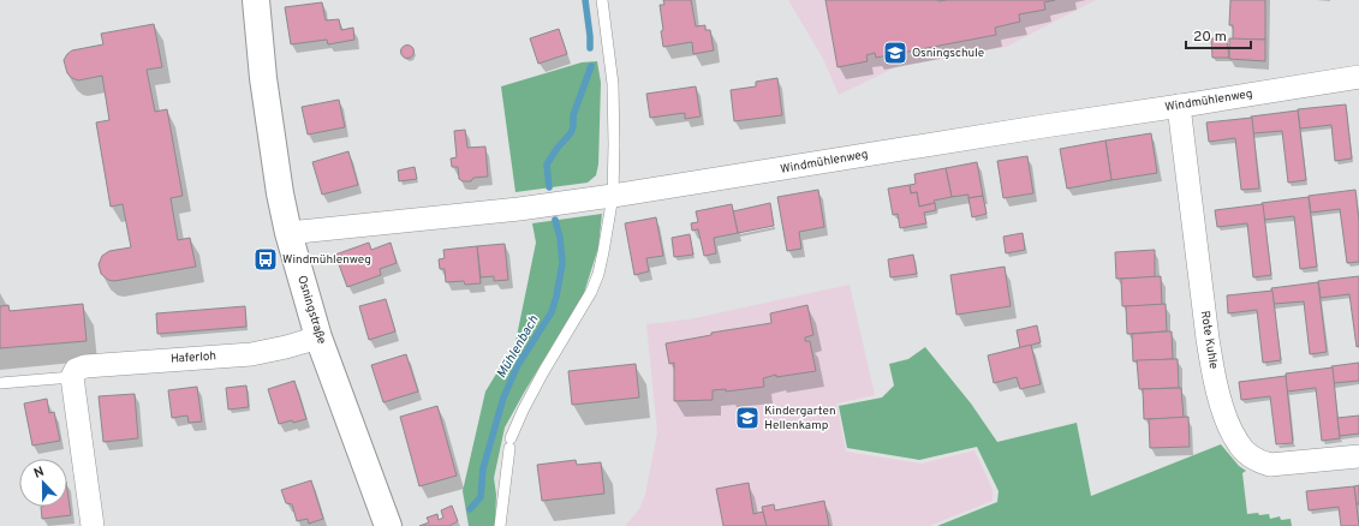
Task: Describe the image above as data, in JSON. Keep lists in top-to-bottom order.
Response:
{
  "streets": {
    "main road": ["Osningstraße"],
    "street": ["Windmühlenweg", "Rote Kuhle", "Haferloh"]
  },
  "crossings": [
    ["Windmühlenweg", "Osningstraße"],
    ["Windmühlenweg", "Rote Kuhle"],
    ["Osningstraße", "Haferloh"]
  ],
  "water": ["Mühlenbach"],
  "places": {
    "school or university": ["Osningschule", "Kindergarten Hellenkamp"],
    "bus stop": ["Windmühlenweg"]
  },
  "scale_bar": "20 m",
  "north": "top"
}
